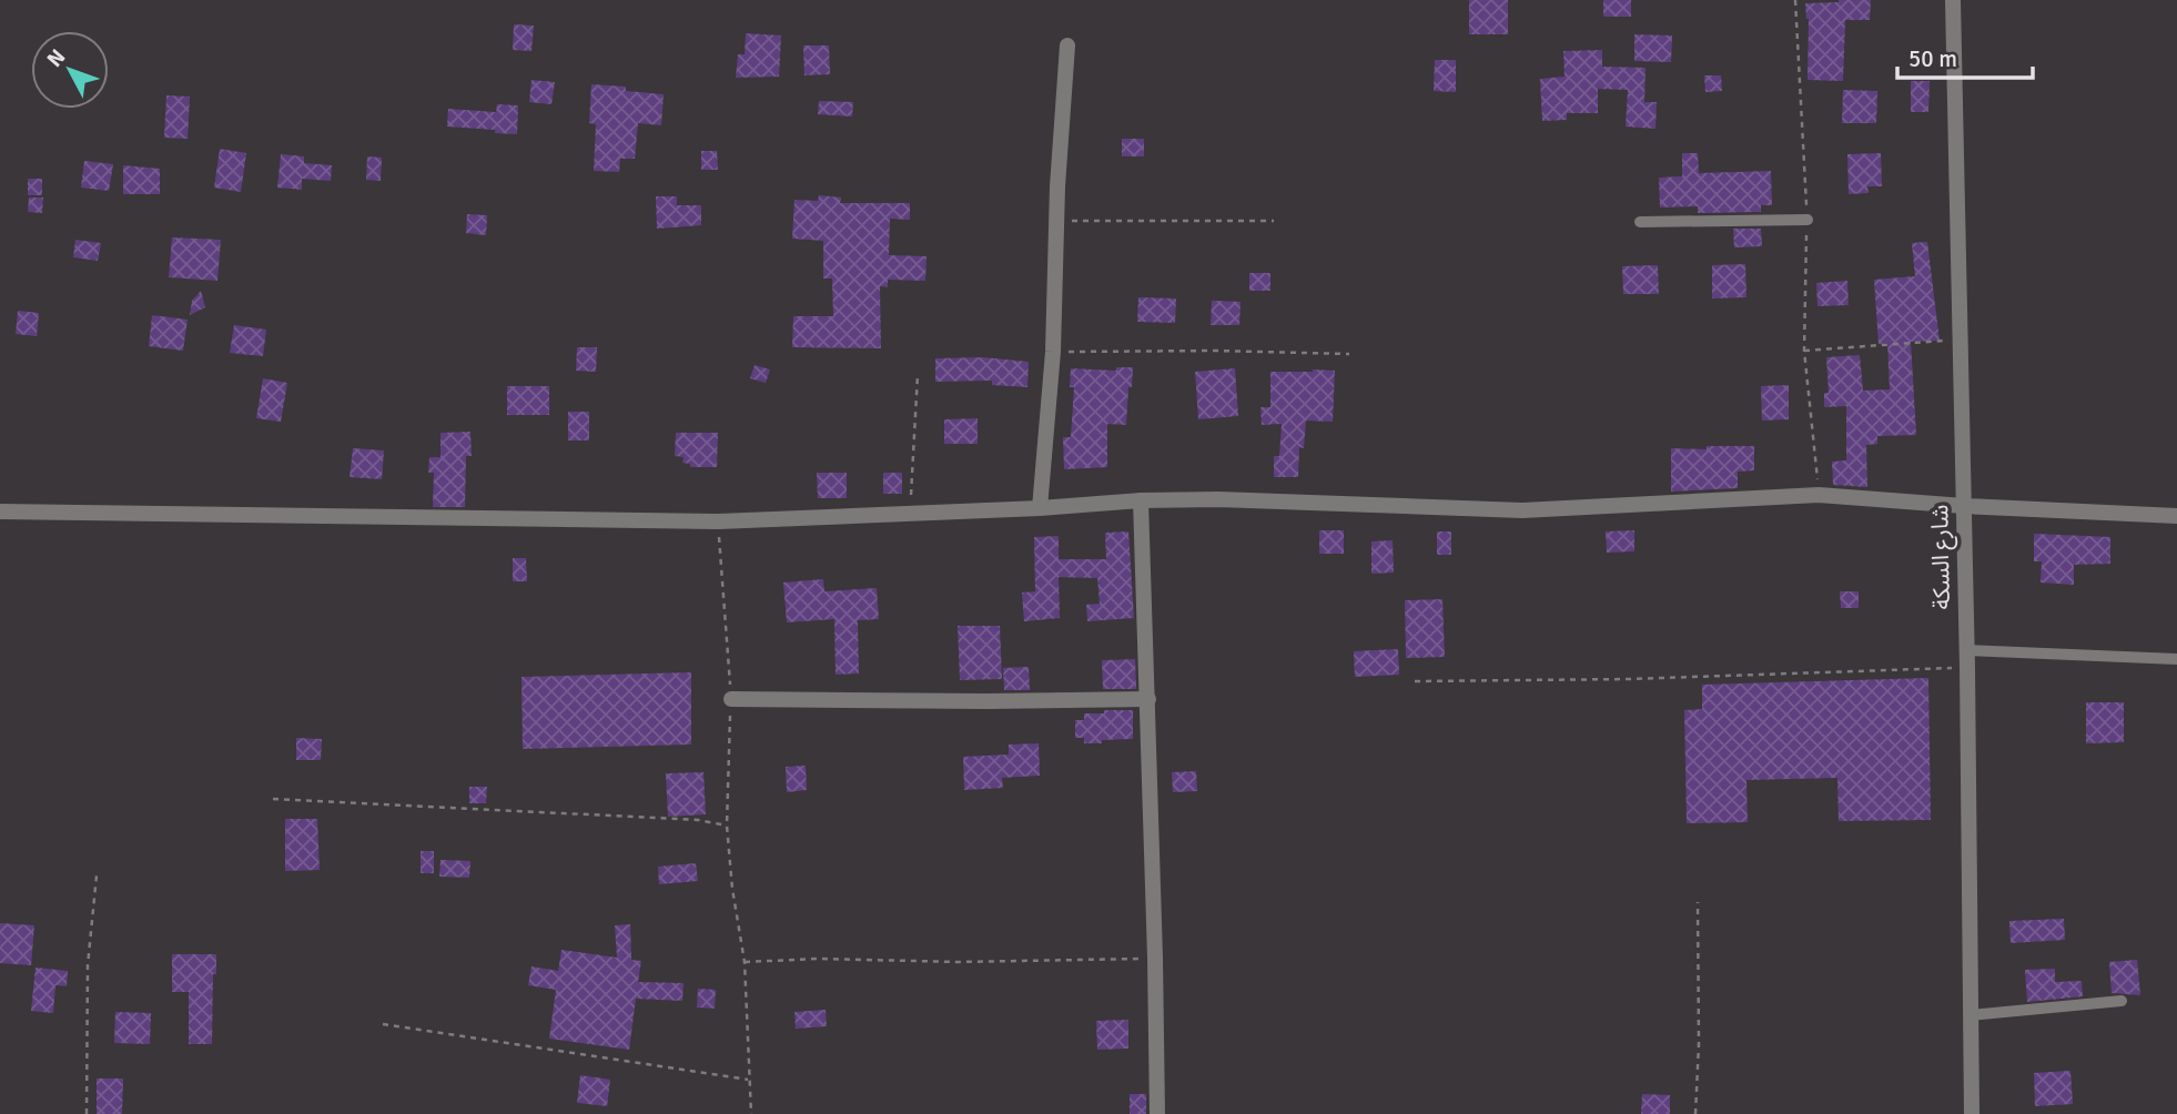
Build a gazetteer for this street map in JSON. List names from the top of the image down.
{
  "streets": {
    "street": ["شارع السكة"]
  },
  "scale_bar": "50 m",
  "north": "top left"
}
